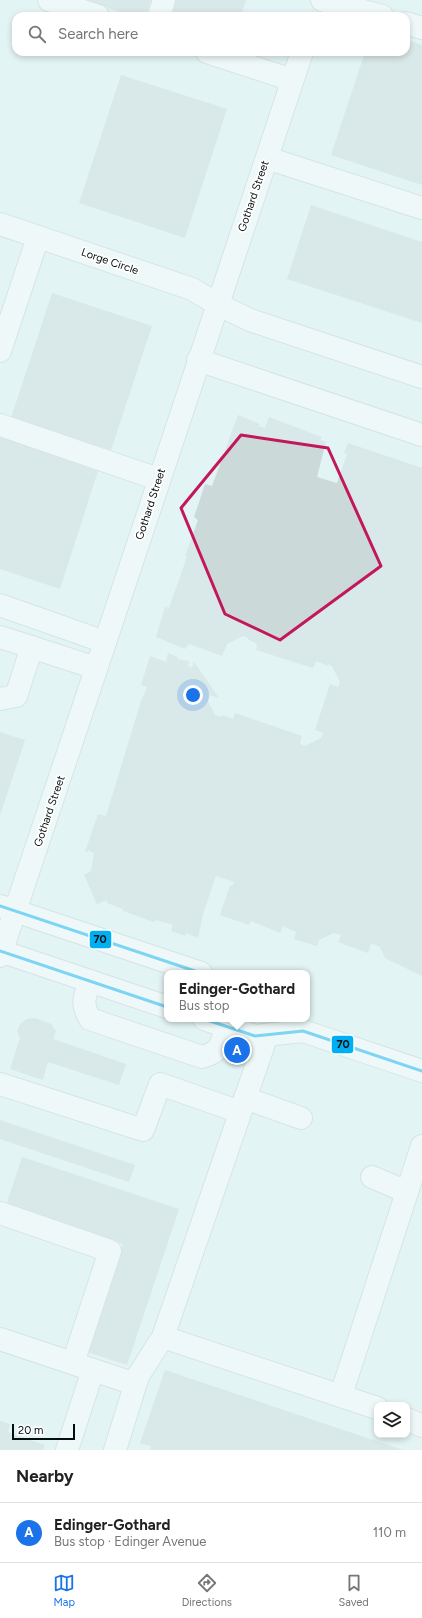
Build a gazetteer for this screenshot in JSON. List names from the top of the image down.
{
  "streets": {
    "street": ["Gothard Street", "Lorge Circle"]
  },
  "crossings": [
    ["Gothard Street", "Lorge Circle"]
  ],
  "lines": ["transit line 70"],
  "scale_bar": "20 m",
  "page": {
    "search": "Search here",
    "popup": ["Edinger-Gothard", "Bus stop"],
    "pins": "A",
    "scale": "20 m",
    "heading": "Nearby",
    "list": [
      {
        "mark": "A",
        "name": "Edinger-Gothard",
        "note": "Bus stop · Edinger Avenue",
        "value": "110 m"
      }
    ],
    "nav": ["Map", "Directions", "Saved"]
  }
}
